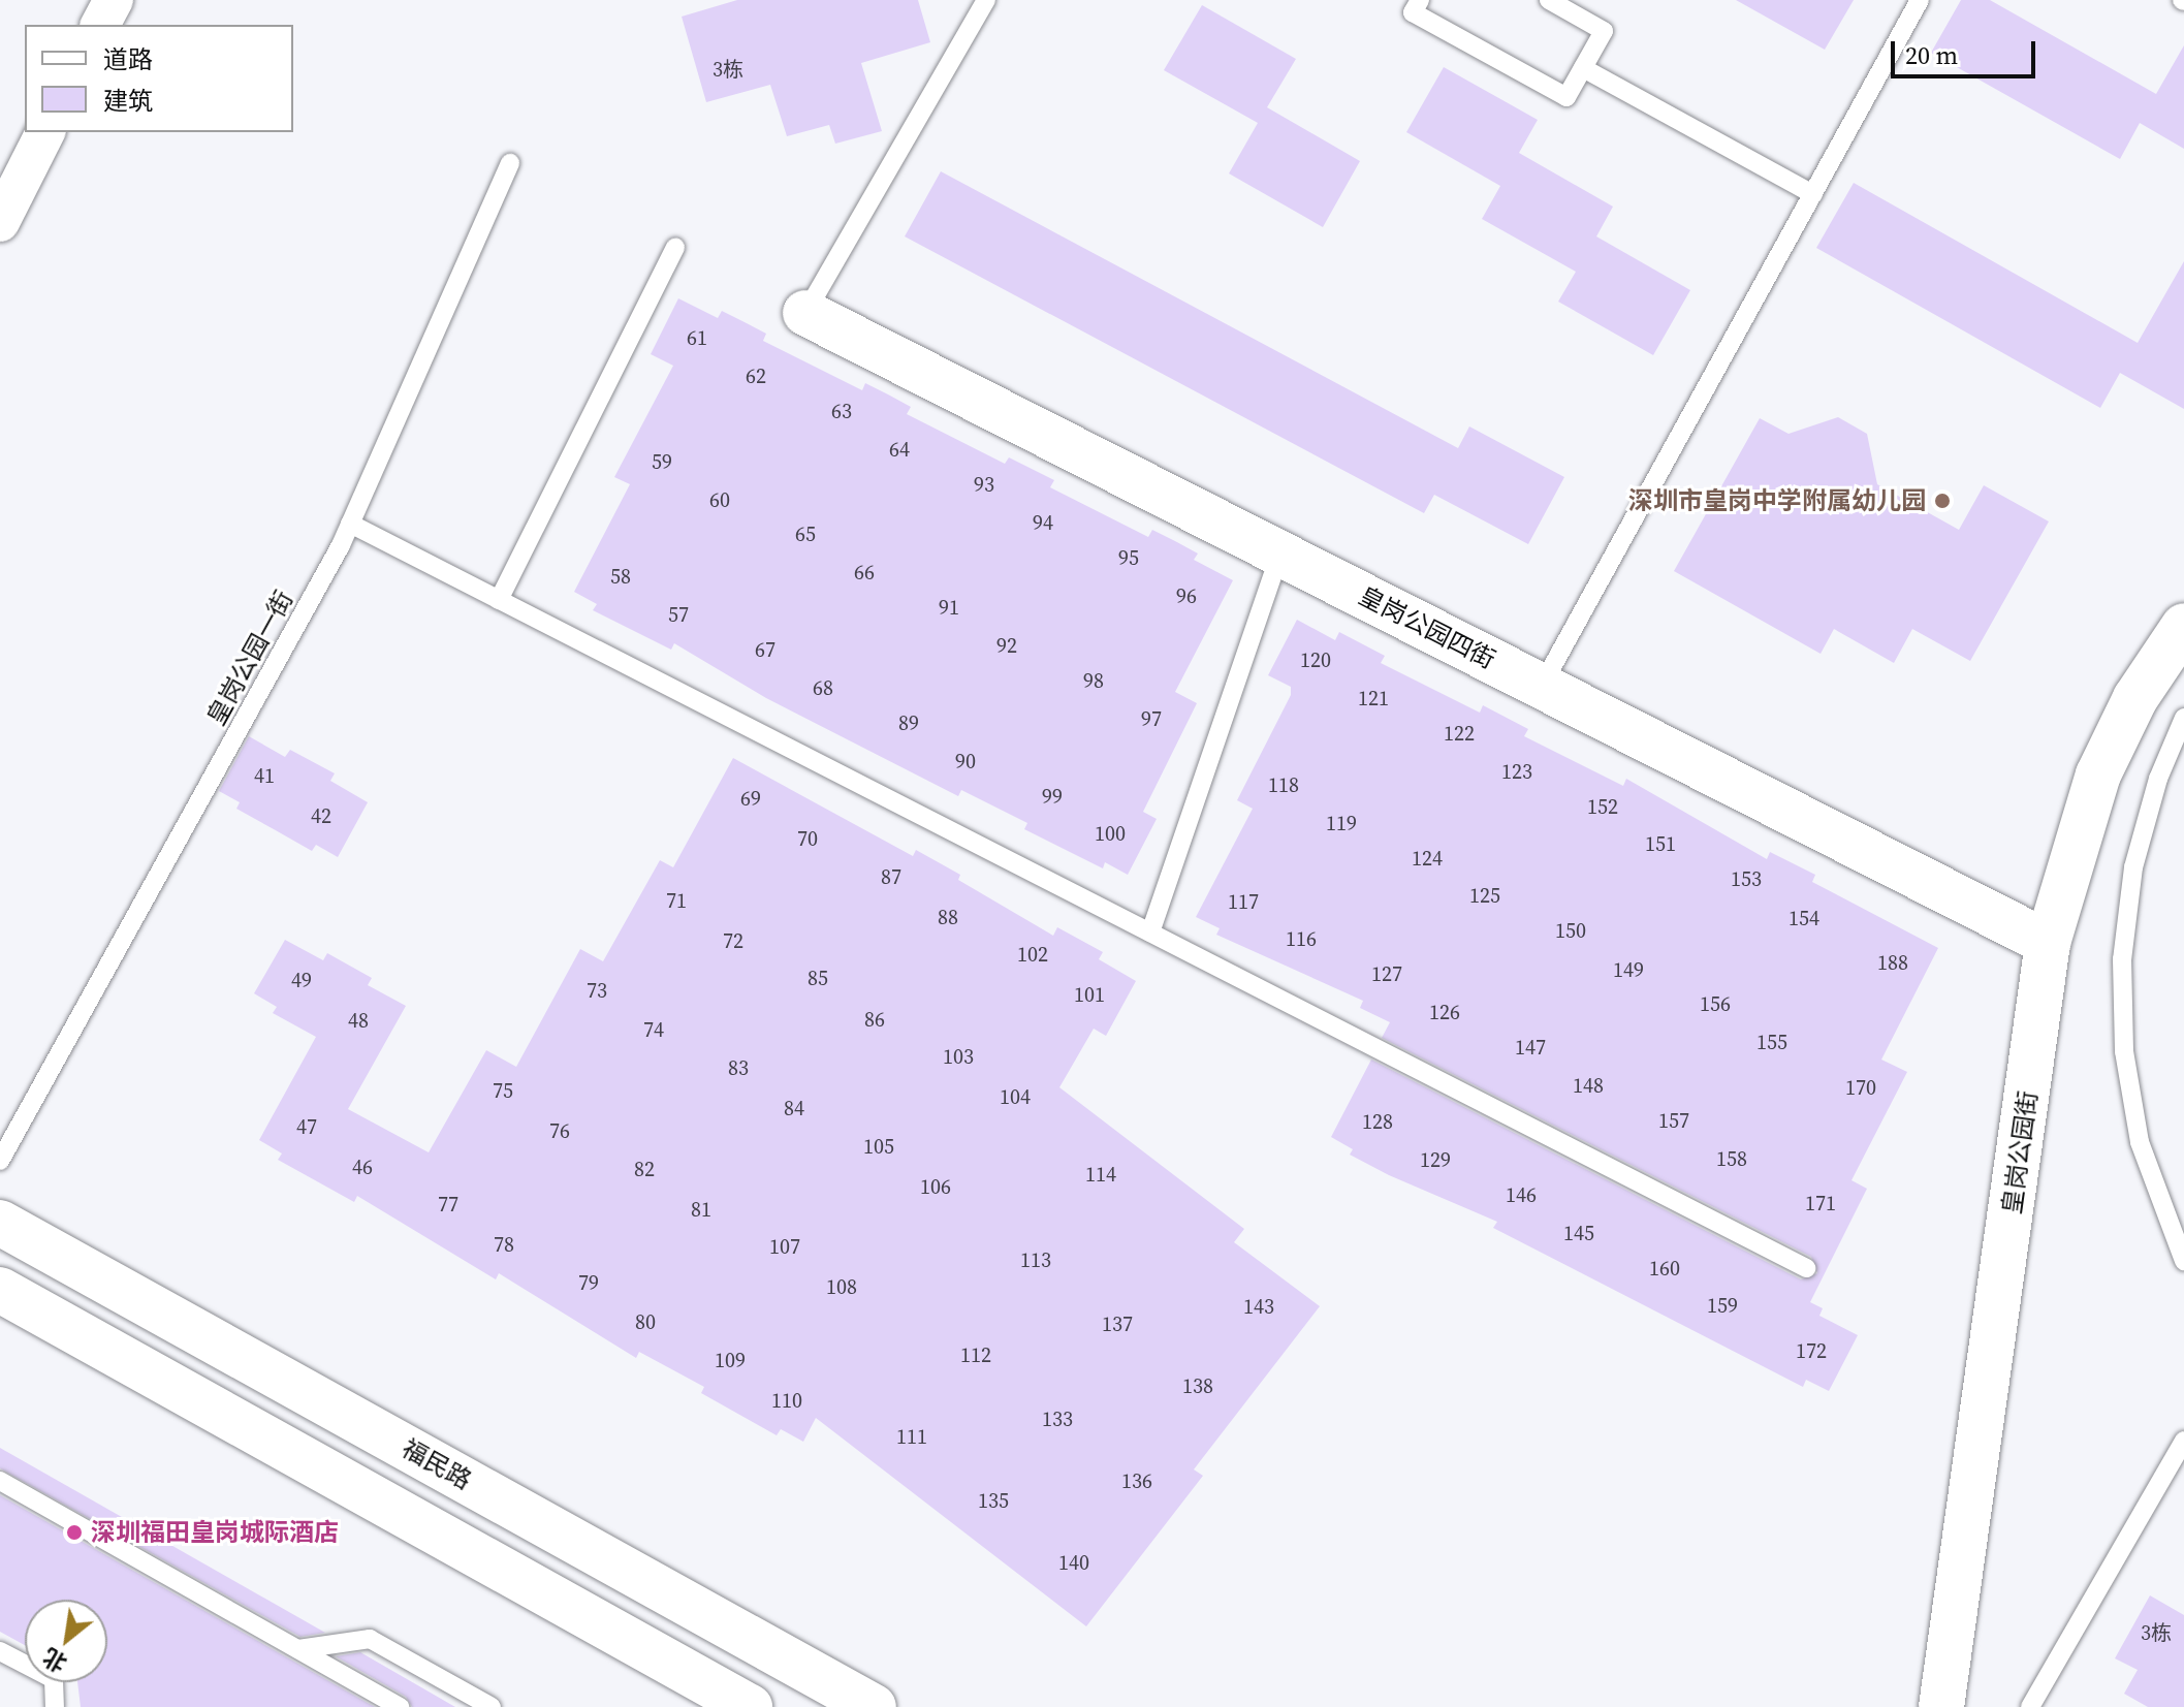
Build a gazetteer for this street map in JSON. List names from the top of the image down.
{
  "streets": {
    "street": ["皇岗公园四街", "皇岗公园街", "福民路"],
    "lane": ["皇岗公园一街"]
  },
  "crossings": [
    ["皇岗公园四街", "皇岗公园街"]
  ],
  "places": ["深圳市皇岗中学附属幼儿园", "深圳福田皇岗城际酒店"],
  "house_numbers": [
    "3栋",
    "61",
    "62",
    "63",
    "64",
    "59",
    "93",
    "60",
    "94",
    "65",
    "95",
    "66",
    "58",
    "96",
    "91",
    "57",
    "92",
    "67",
    "120",
    "98",
    "68",
    "121",
    "97",
    "89",
    "122",
    "90",
    "123",
    "41",
    "118",
    "99",
    "69",
    "152",
    "42",
    "119",
    "100",
    "70",
    "151",
    "124",
    "87",
    "153",
    "125",
    "71",
    "117",
    "88",
    "154",
    "150",
    "116",
    "72",
    "102",
    "188",
    "149",
    "127",
    "85",
    "49",
    "73",
    "101",
    "156",
    "126",
    "86",
    "48",
    "74",
    "155",
    "147",
    "103",
    "83",
    "148",
    "170",
    "75",
    "104",
    "84",
    "157",
    "128",
    "47",
    "76",
    "105",
    "158",
    "129",
    "46",
    "82",
    "114",
    "106",
    "146",
    "171",
    "77",
    "81",
    "145",
    "78",
    "107",
    "113",
    "160",
    "79",
    "108",
    "159",
    "143",
    "80",
    "137",
    "172",
    "112",
    "109",
    "138",
    "110",
    "133",
    "111",
    "136",
    "135",
    "140",
    "3栋"
  ],
  "legend": ["道路", "建筑"],
  "scale_bar": "20 m",
  "north": "bottom left"
}
